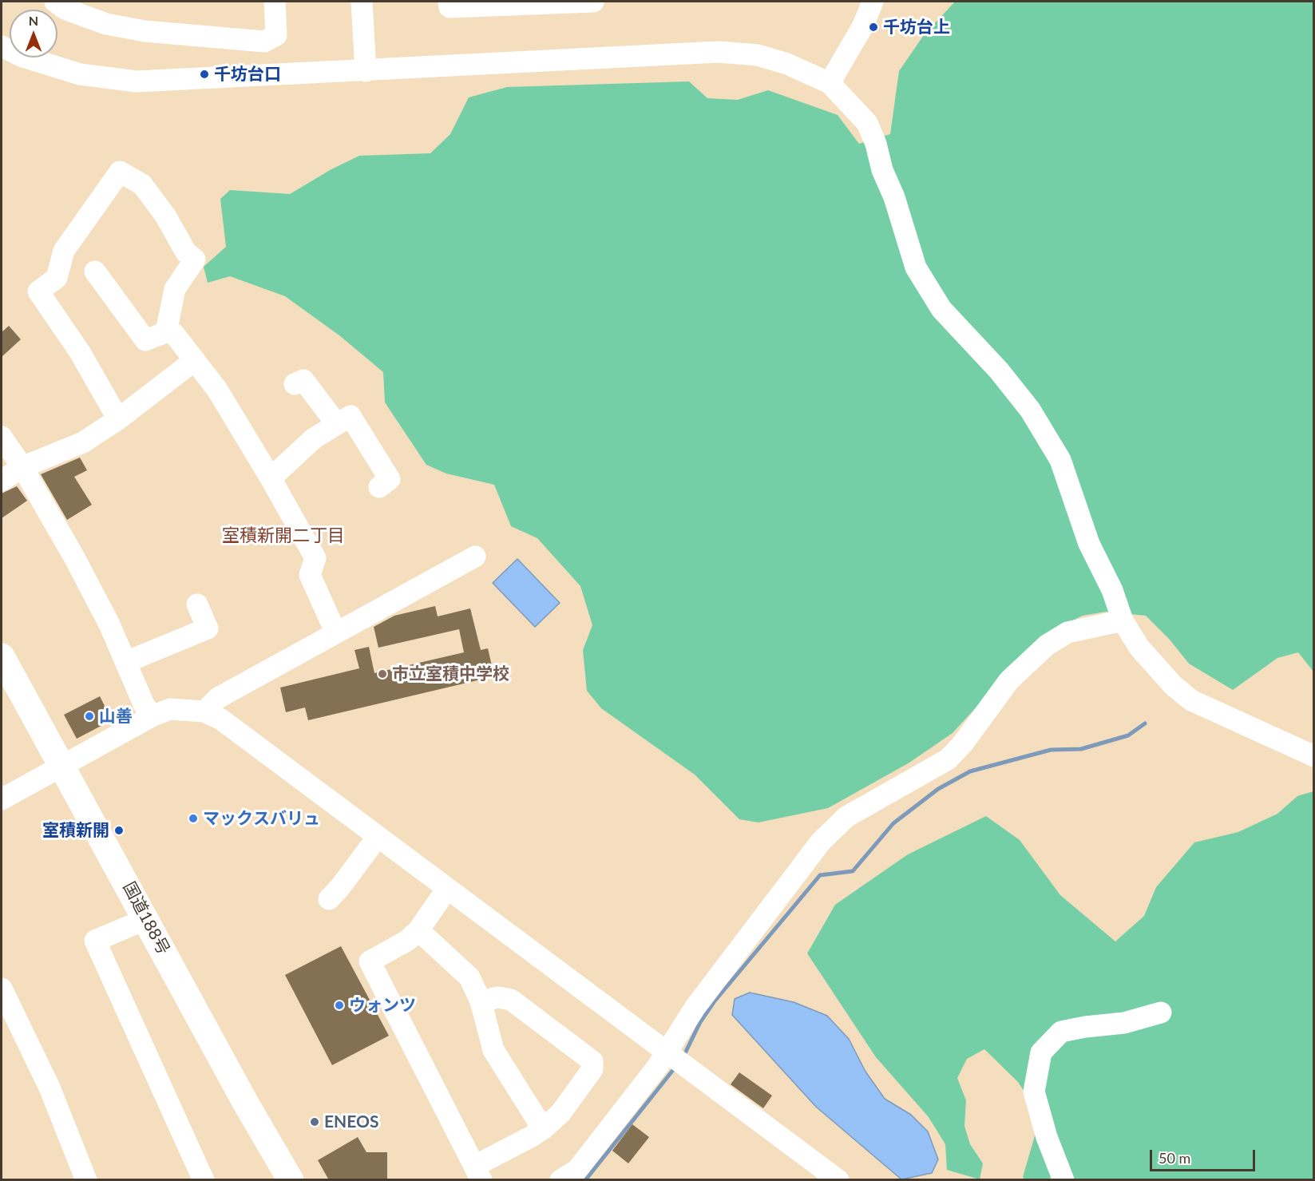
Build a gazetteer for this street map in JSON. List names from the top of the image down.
{
  "streets": {
    "highway": ["国道188号"]
  },
  "districts": ["室積新開二丁目"],
  "places": [
    "千坊台上",
    "千坊台口",
    "市立室積中学校",
    "山善",
    "マックスバリュ",
    "室積新開",
    "ウォンツ",
    "ENEOS"
  ],
  "scale_bar": "50 m",
  "north": "top"
}
